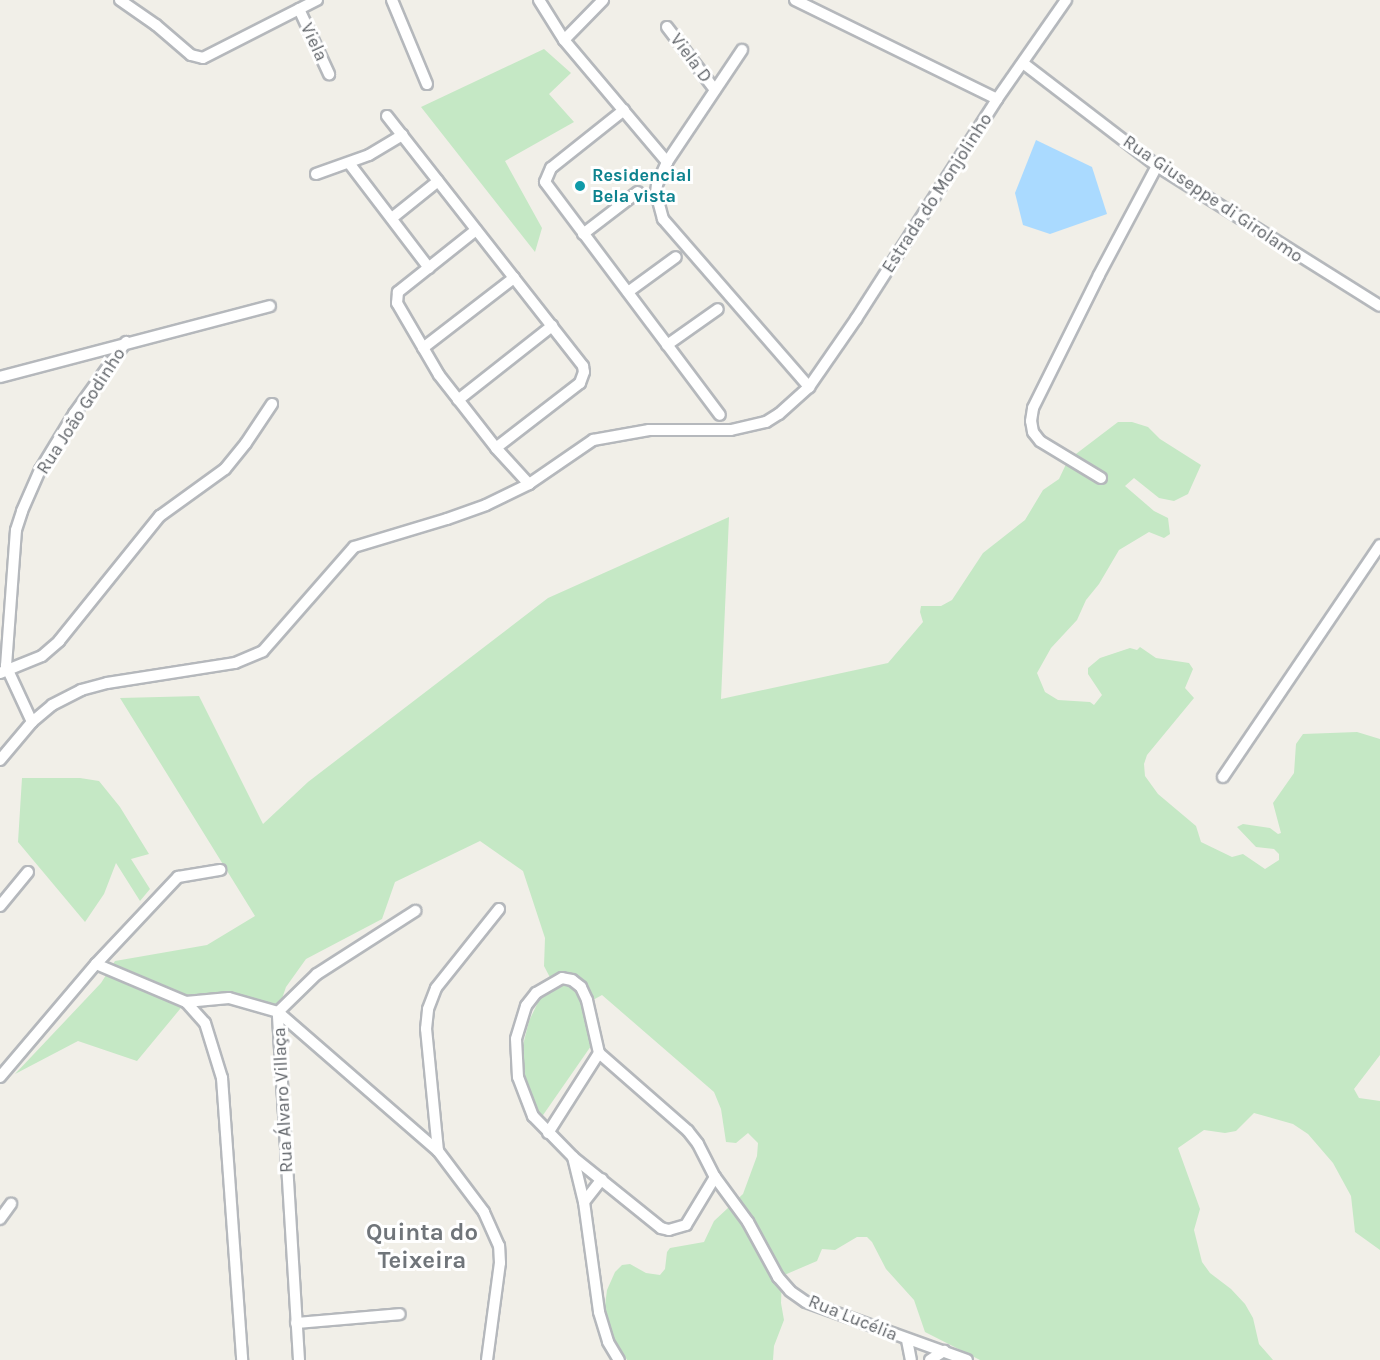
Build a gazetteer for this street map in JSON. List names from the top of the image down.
{
  "streets": {
    "street": [
      "Viela",
      "Viela D",
      "Estrada do Monjolinho",
      "Rua Giuseppe di Girolamo",
      "Rua João Godinho",
      "Rua Álvaro Villaça",
      "Rua Lucélia"
    ]
  },
  "crossings": [
    ["Estrada do Monjolinho", "Rua Giuseppe di Girolamo"],
    ["Estrada do Monjolinho", "Rua João Godinho"]
  ],
  "districts": ["Quinta do Teixeira"],
  "places": ["Residencial Bela vista"]
}
